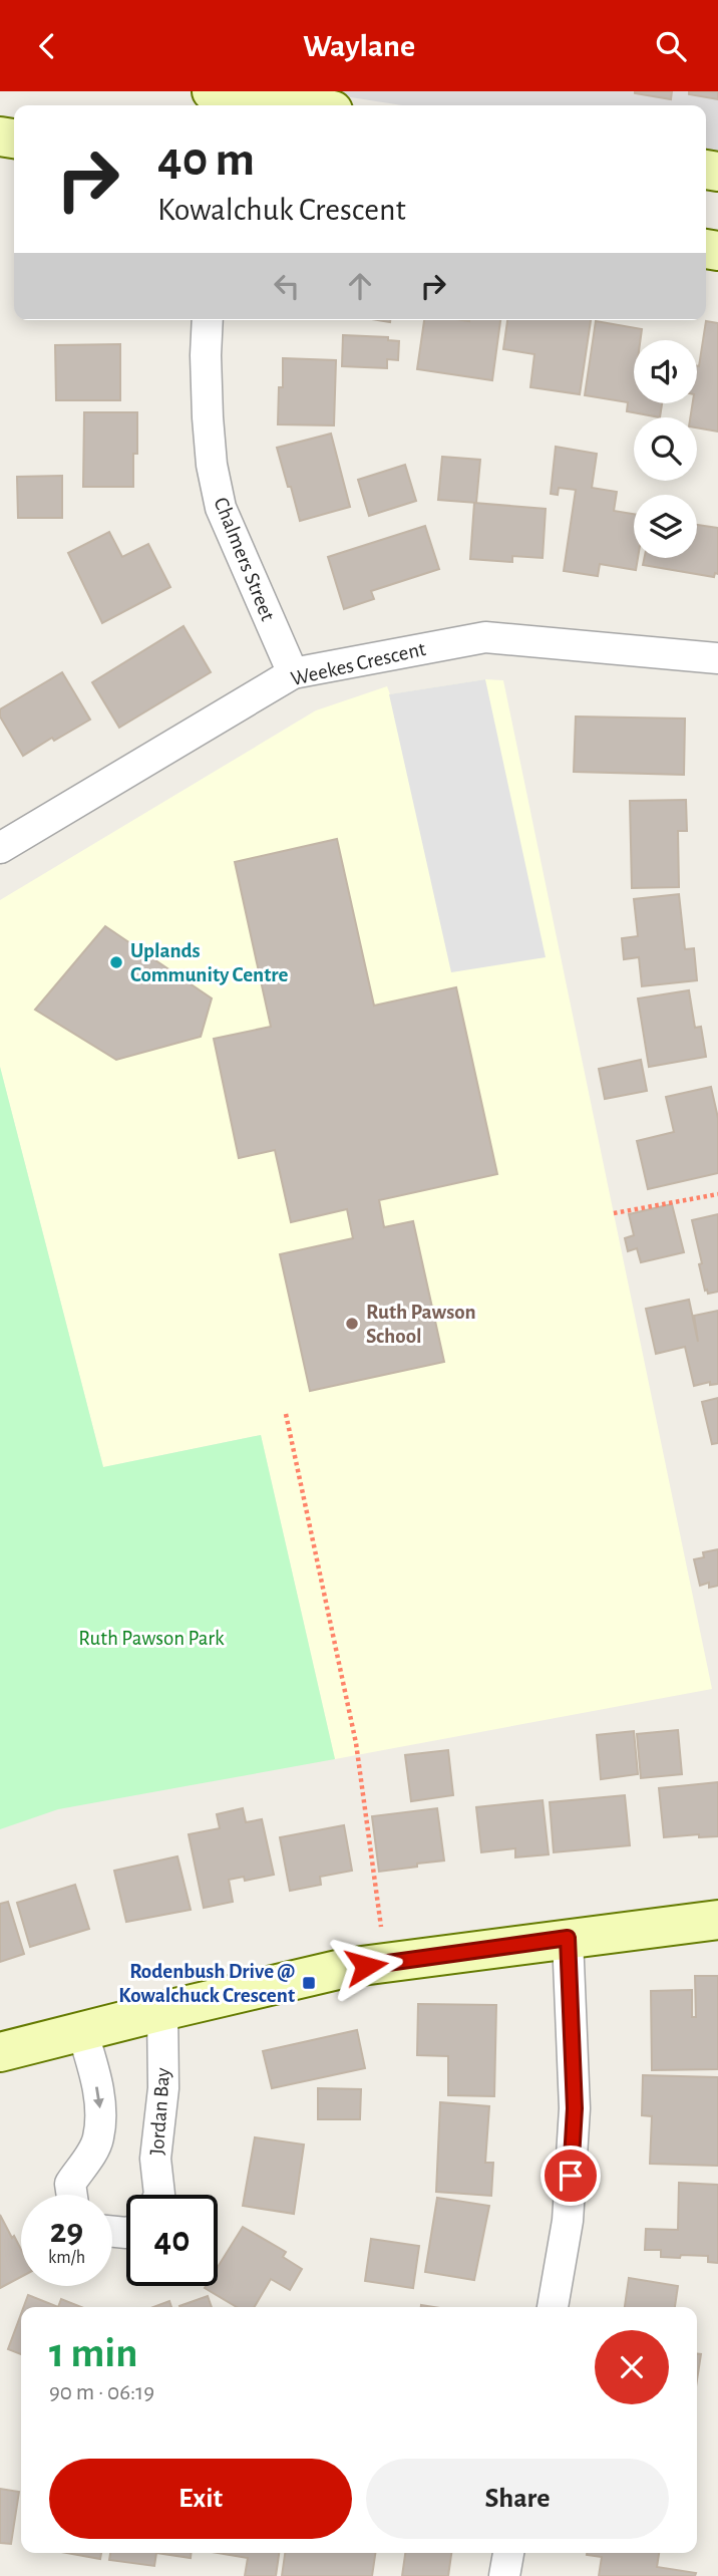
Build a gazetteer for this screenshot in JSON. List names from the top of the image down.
{
  "streets": {
    "street": ["Chalmers Street", "Weekes Crescent", "Jordan Bay"]
  },
  "crossings": [
    ["Chalmers Street", "Weekes Crescent"]
  ],
  "parks": ["Ruth Pawson Park"],
  "places": {
    "other": ["Uplands Community Centre", "Ruth Pawson School"],
    "transit": ["Rodenbush Drive @ Kowalchuck Crescent"]
  },
  "page": {
    "header": "Waylane",
    "turn": ["40 m", "Kowalchuk Crescent"],
    "speed": "29 km/h",
    "limit": "40",
    "heading": ["1 min", "90 m · 06:19"],
    "buttons": ["Exit", "Share"]
  }
}
